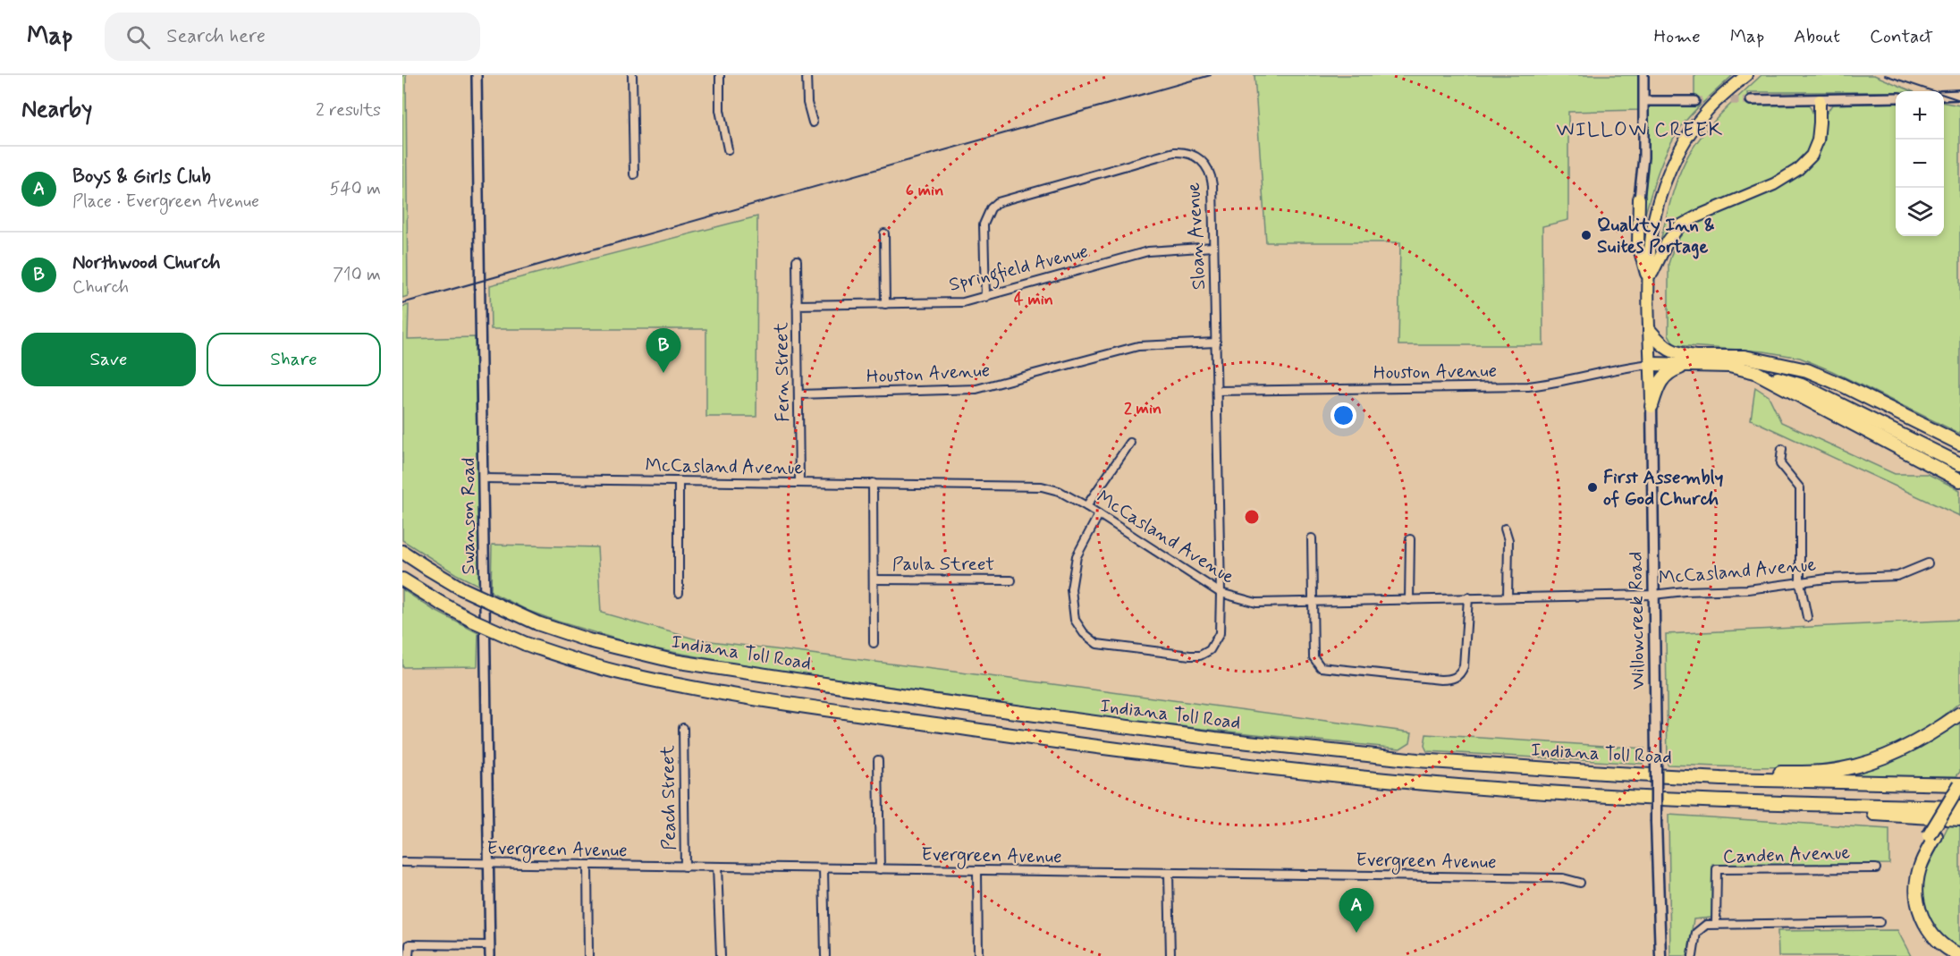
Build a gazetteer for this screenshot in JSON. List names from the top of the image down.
{
  "streets": {
    "highway": ["Indiana Toll Road"],
    "main road": ["Willowcreek Road"],
    "street": [
      "Sloan Avenue",
      "Springfield Avenue",
      "Houston Avenue",
      "Fern Street",
      "McCasland Avenue",
      "Swanson Road",
      "Paula Street",
      "Peach Street",
      "Evergreen Avenue",
      "Canden Avenue"
    ]
  },
  "crossings": [
    ["Sloan Avenue", "Springfield Avenue"],
    ["Sloan Avenue", "Houston Avenue"],
    ["Sloan Avenue", "McCasland Avenue"],
    ["Springfield Avenue", "Fern Street"],
    ["Houston Avenue", "Fern Street"],
    ["Houston Avenue", "Willowcreek Road"],
    ["Fern Street", "McCasland Avenue"],
    ["McCasland Avenue", "Swanson Road"],
    ["McCasland Avenue", "Willowcreek Road"],
    ["Swanson Road", "Evergreen Avenue"],
    ["Peach Street", "Evergreen Avenue"]
  ],
  "districts": ["WILLOW CREEK"],
  "places": ["Quality Inn & Suites Portage", "First Assembly of God Church"],
  "page": {
    "header": "Map",
    "search": "Search here",
    "nav": [
      "Home",
      "Map",
      "About",
      "Contact"
    ],
    "heading": ["Nearby", "2 results"],
    "map_buttons": ["+", "−"],
    "list": [
      {
        "mark": "A",
        "name": "Boys & Girls Club",
        "note": "Place · Evergreen Avenue",
        "value": "540 m"
      },
      {
        "mark": "B",
        "name": "Northwood Church",
        "note": "Church",
        "value": "710 m"
      }
    ],
    "buttons": ["Save", "Share"],
    "pins": ["B", "A"]
  },
  "rings": ["6 min", "4 min", "2 min"]
}
